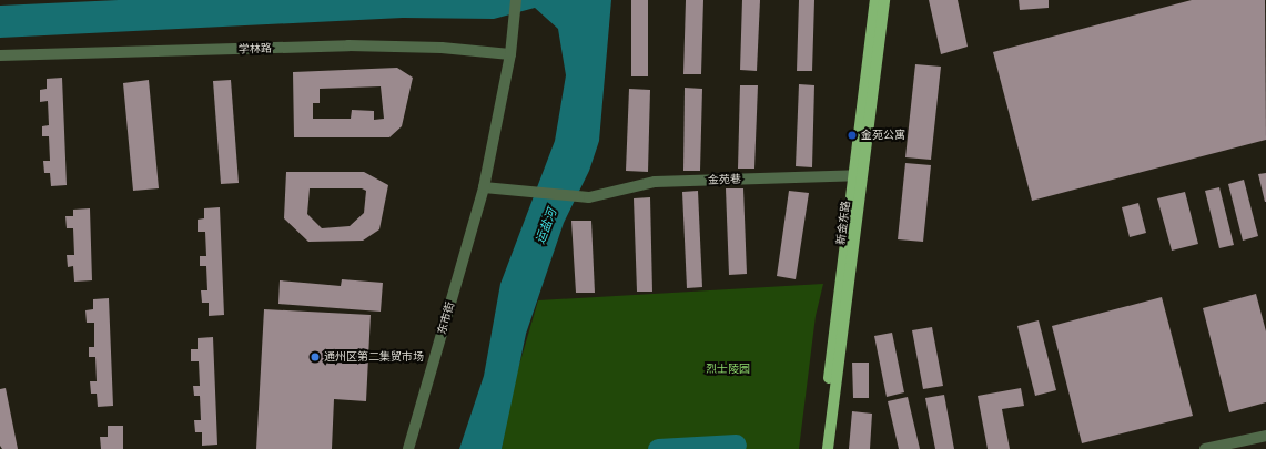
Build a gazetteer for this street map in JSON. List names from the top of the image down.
{
  "streets": {
    "main road": ["新金东路"],
    "street": ["学林路", "金苑巷", "东市街"]
  },
  "crossings": [
    ["学林路", "东市街"],
    ["金苑巷", "新金东路"],
    ["金苑巷", "东市街"]
  ],
  "water": ["运盐河"],
  "parks": ["烈士陵园"],
  "places": ["金苑公寓", "通州区第二集贸市场"]
}
